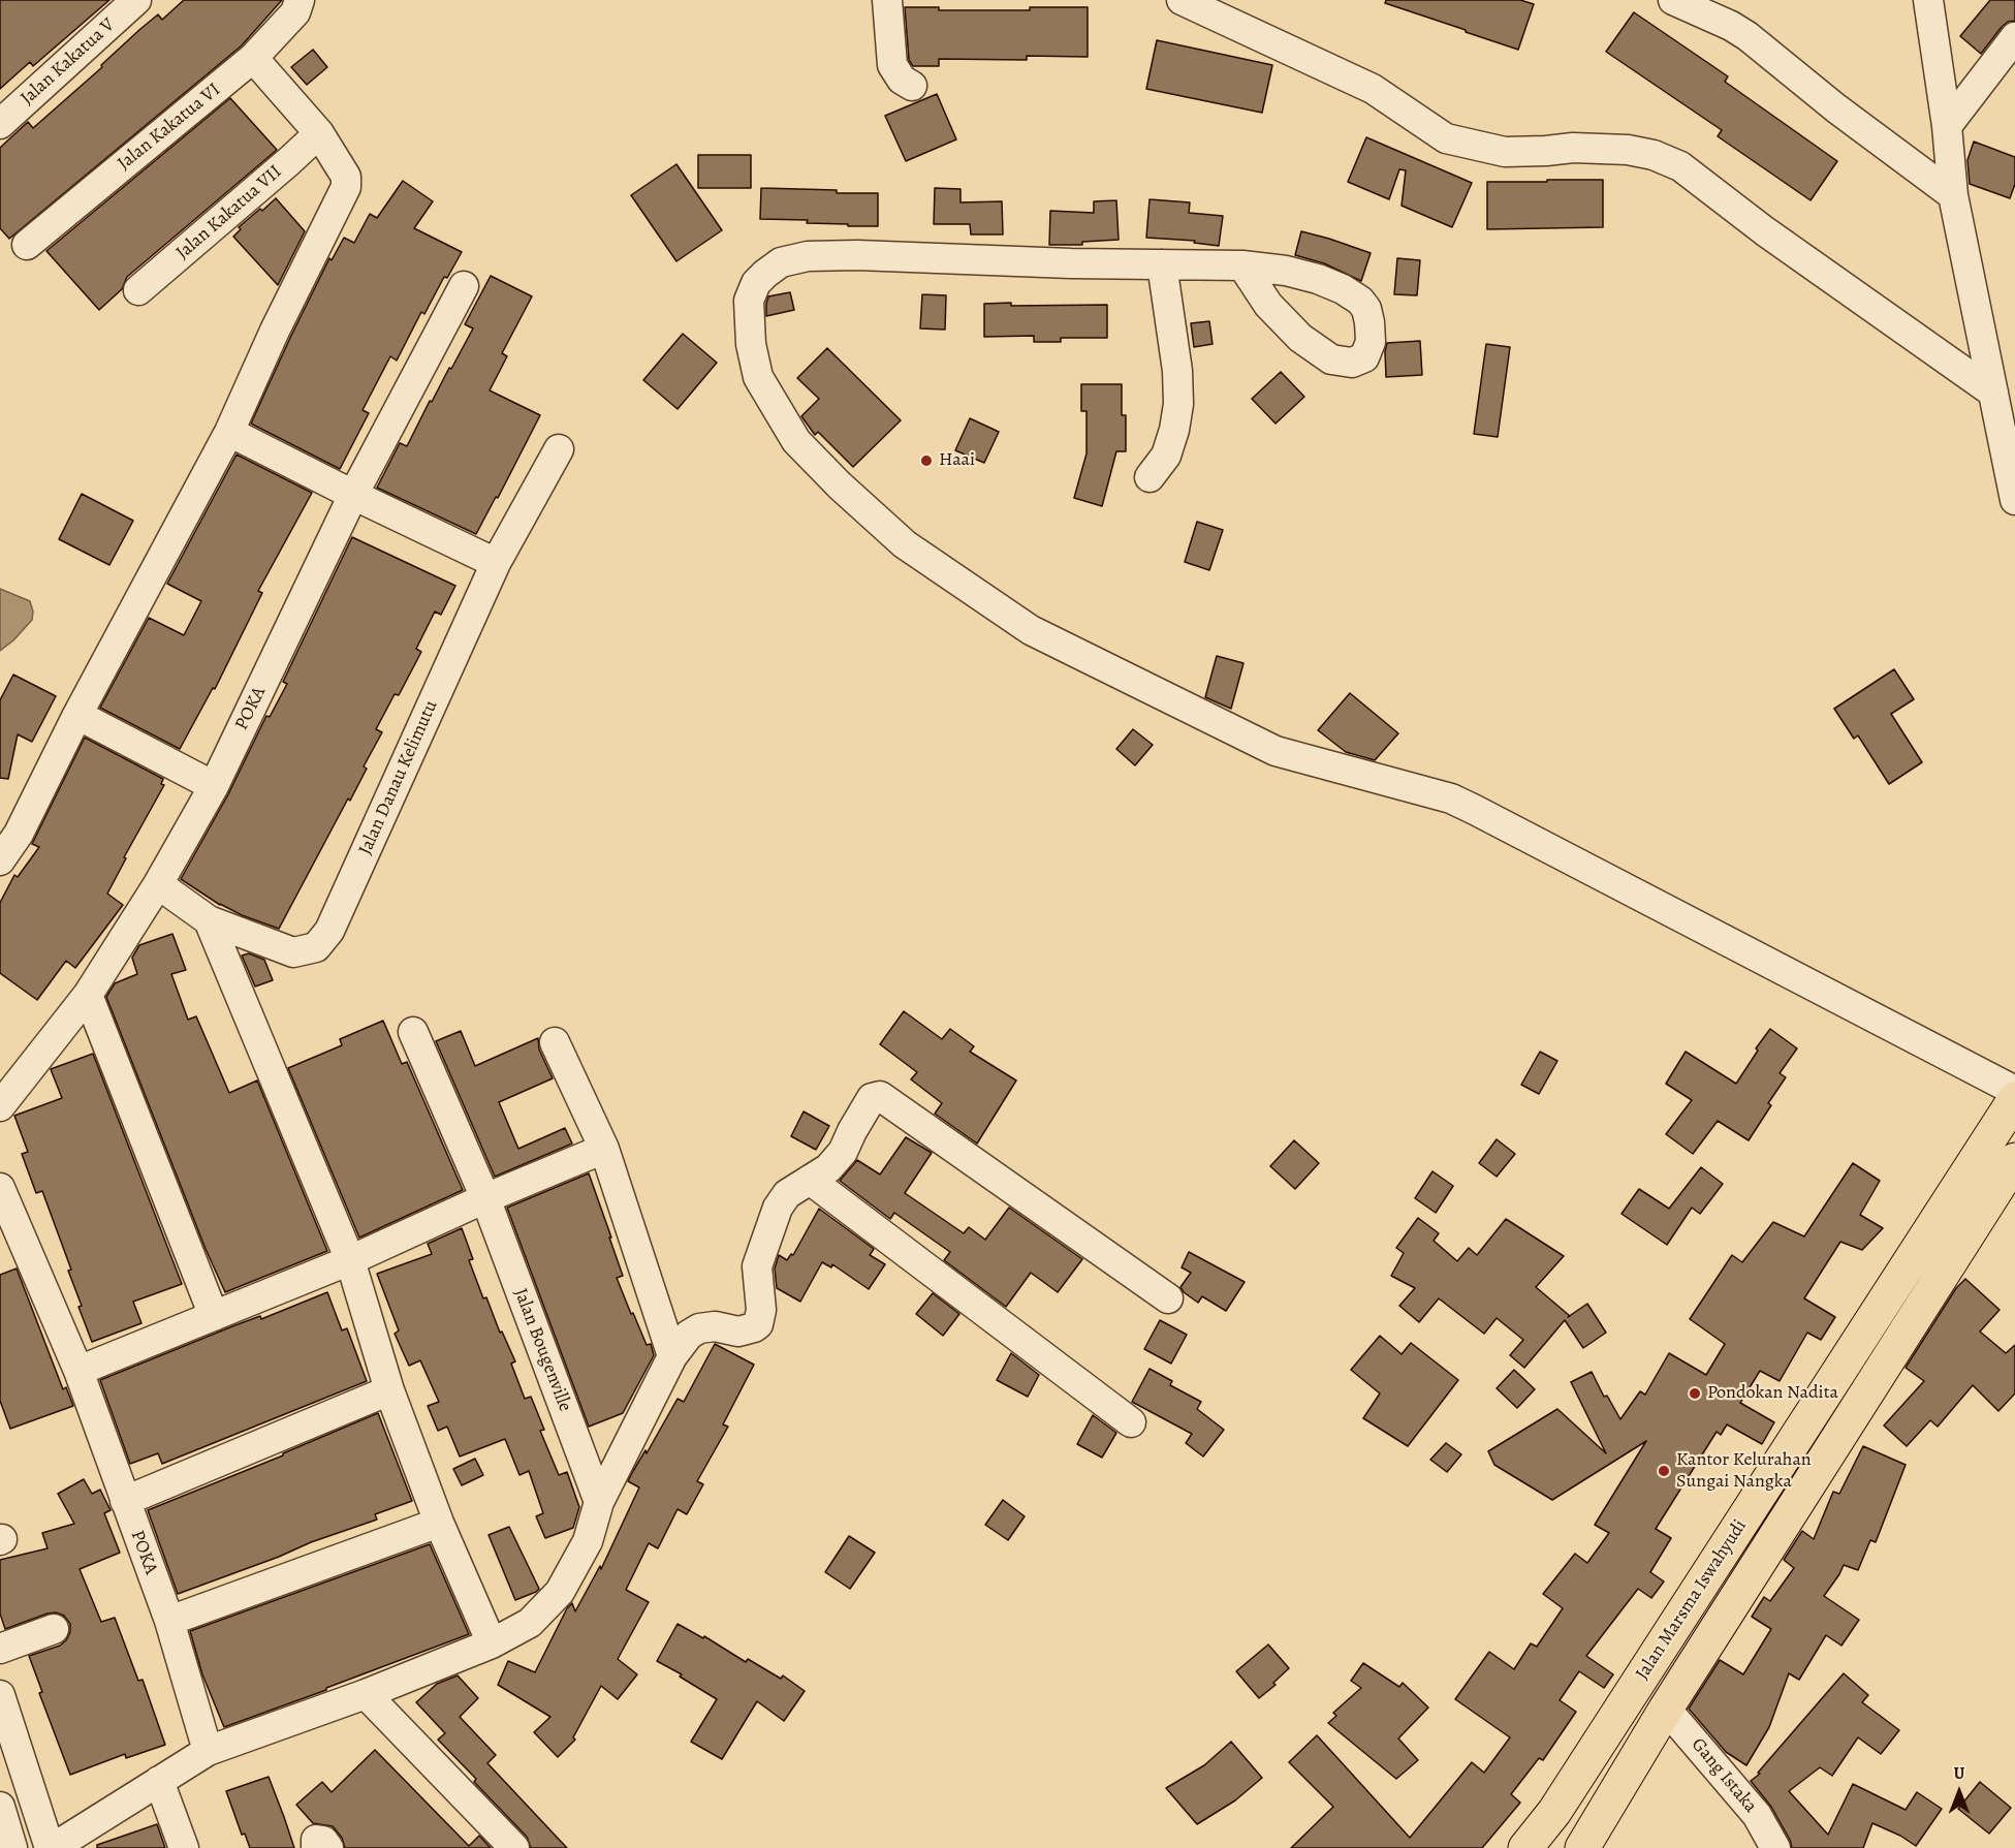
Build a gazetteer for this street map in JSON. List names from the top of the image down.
{
  "streets": {
    "highway": ["Jalan Marsma Iswahyudi"],
    "street": [
      "Jalan Kakatua V",
      "Jalan Kakatua VI",
      "Jalan Kakatua VII",
      "POKA",
      "Jalan Danau Kelimutu",
      "Jalan Bougenville",
      "Gang Istaka"
    ]
  },
  "crossings": [
    ["POKA", "Jalan Danau Kelimutu"],
    ["Jalan Marsma Iswahyudi", "Gang Istaka"]
  ],
  "places": ["Haai", "Pondokan Nadita", "Kantor Kelurahan Sungai Nangka"],
  "north": "top"
}
